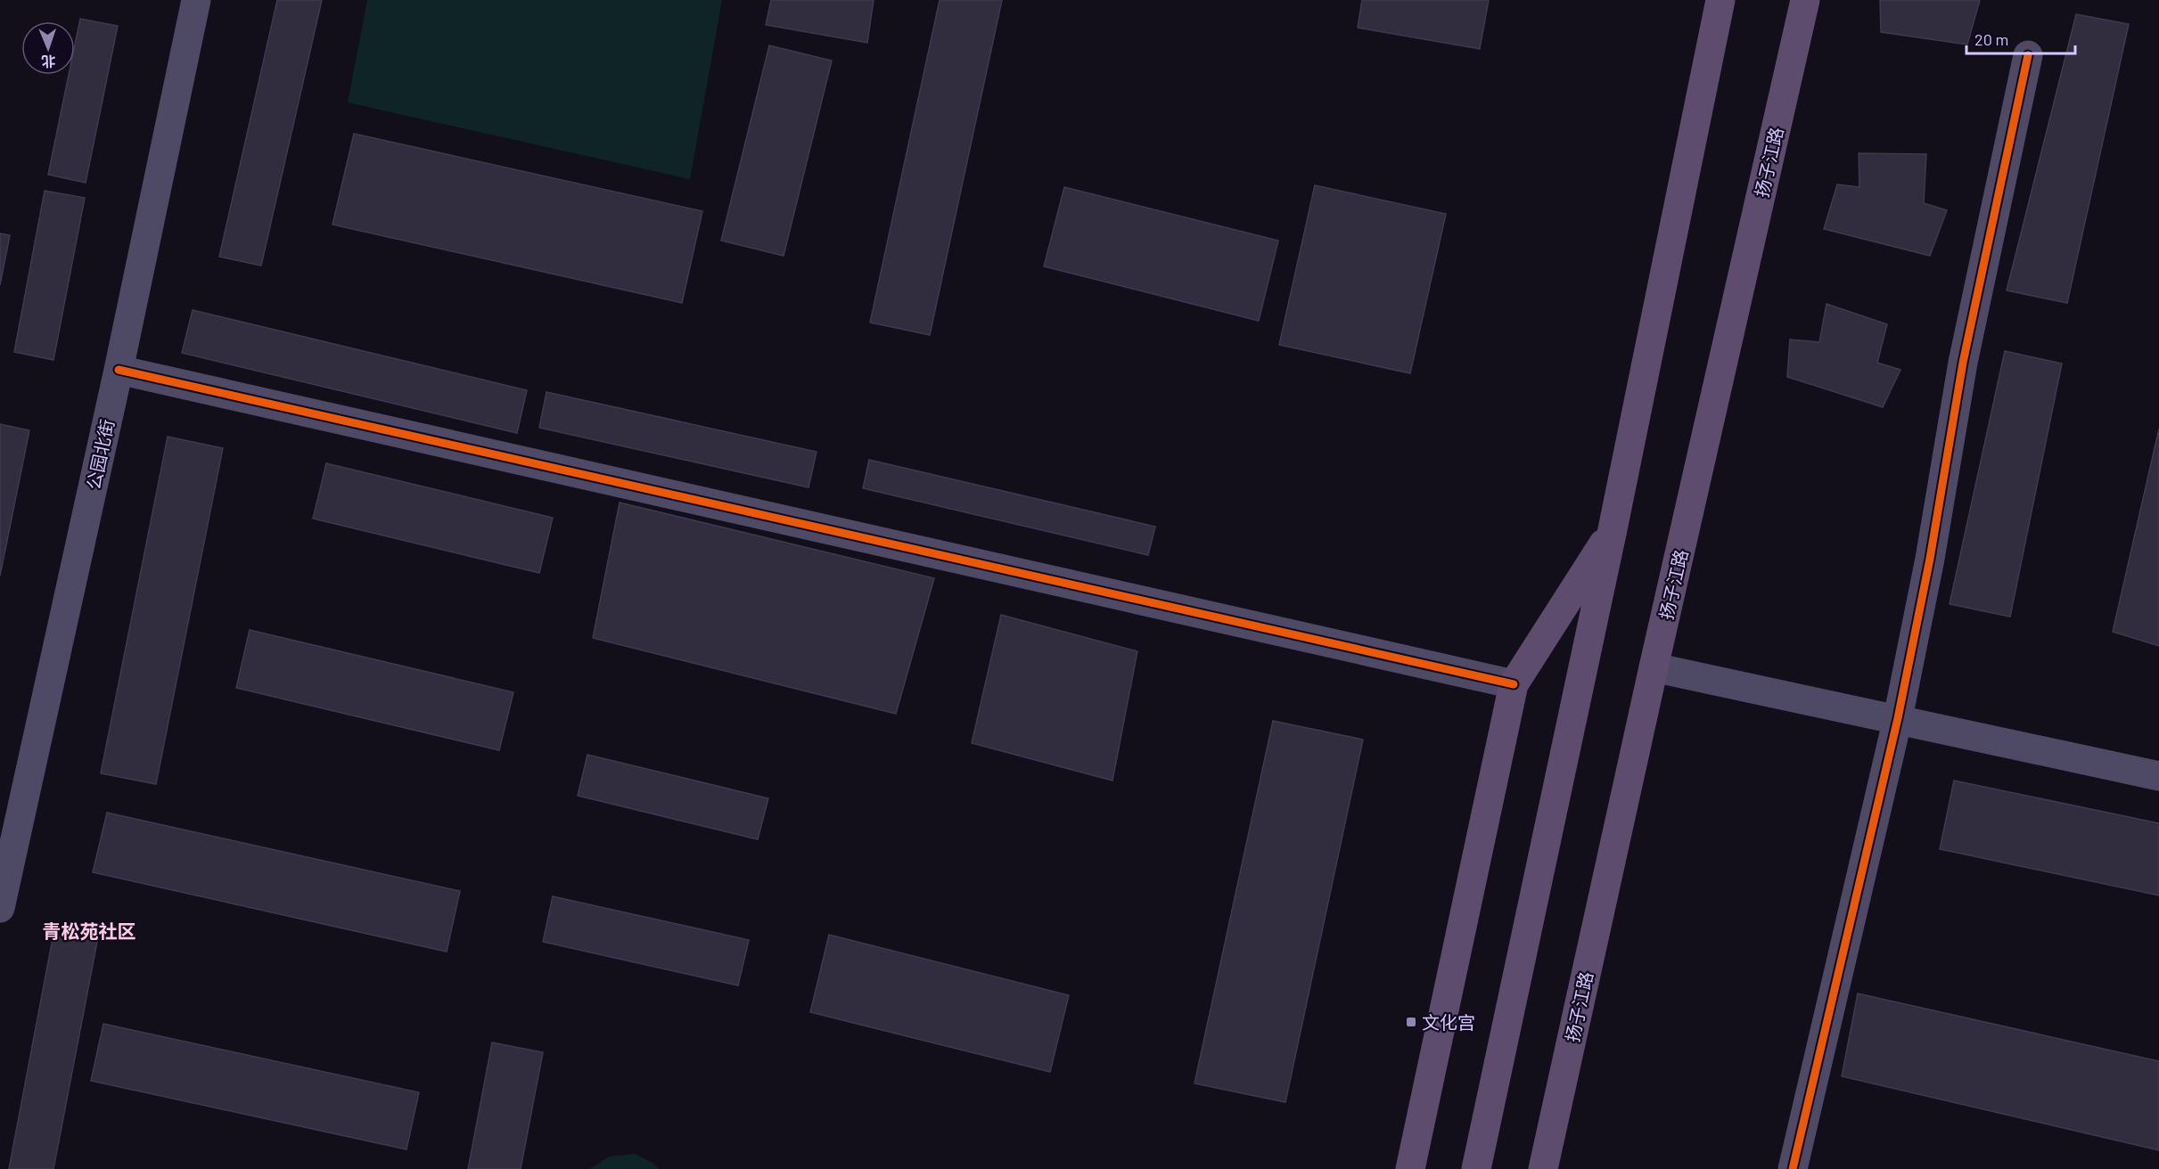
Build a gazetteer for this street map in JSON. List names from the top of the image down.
{
  "streets": {
    "main road": ["扬子江路"],
    "street": ["公园北街"]
  },
  "districts": ["青松苑社区"],
  "places": {
    "transit": ["文化宫"]
  },
  "scale_bar": "20 m",
  "north": "bottom"
}
